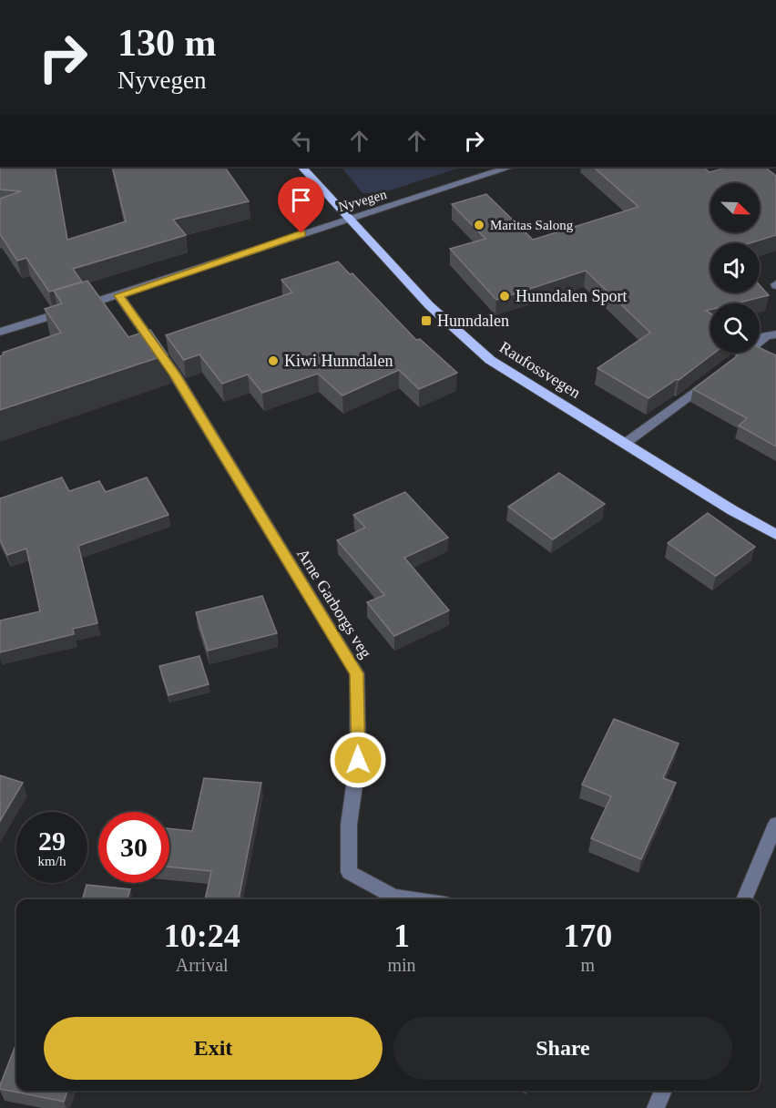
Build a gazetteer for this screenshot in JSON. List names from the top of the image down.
{
  "streets": {
    "main road": ["Raufossvegen"],
    "street": ["Nyvegen", "Arne Garborgs veg"]
  },
  "crossings": [
    ["Nyvegen", "Raufossvegen"],
    ["Nyvegen", "Arne Garborgs veg"]
  ],
  "places": {
    "other": ["Maritas Salong", "Hunndalen Sport", "Kiwi Hunndalen"],
    "transit": ["Hunndalen"]
  },
  "north": "bottom right",
  "page": {
    "turn": ["130 m", "Nyvegen"],
    "speed": "29 km/h",
    "limit": "30",
    "eta": [
      "10:24",
      "Arrival",
      "1",
      "min",
      "170",
      "m"
    ],
    "buttons": ["Exit", "Share"]
  }
}
